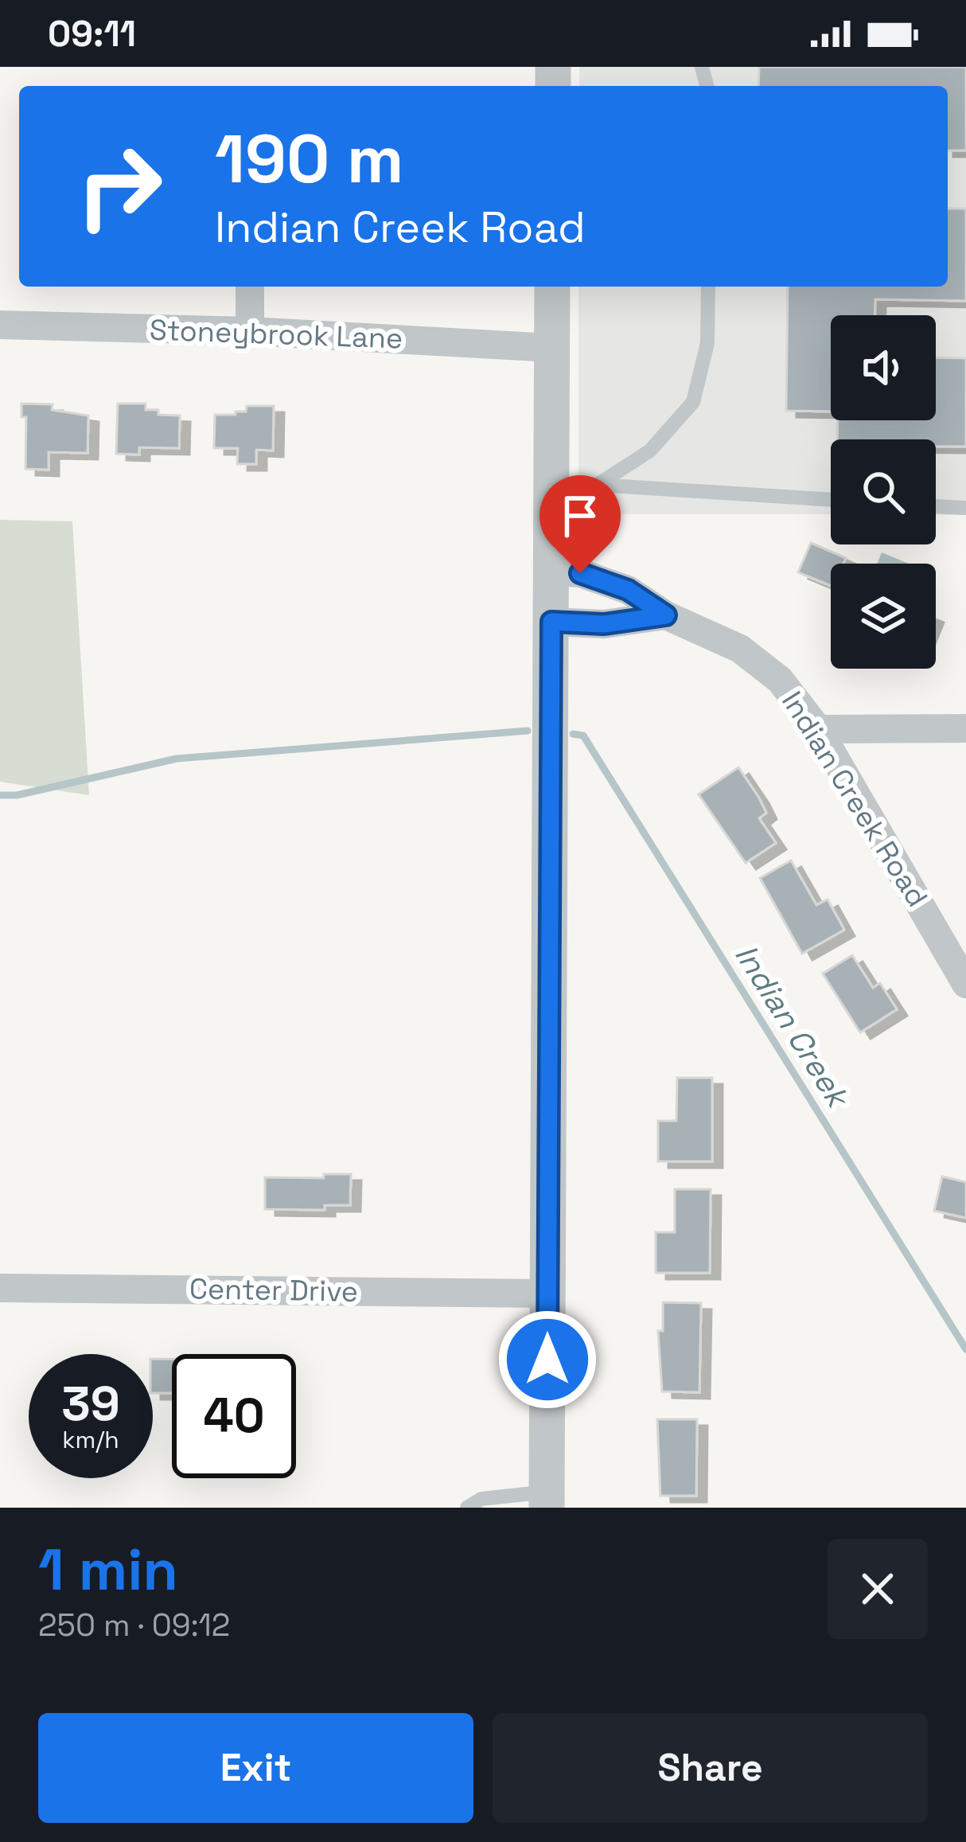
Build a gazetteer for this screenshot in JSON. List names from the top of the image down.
{
  "streets": {
    "street": ["Stoneybrook Lane", "Indian Creek Road", "Center Drive"]
  },
  "water": ["Indian Creek"],
  "page": {
    "status": "09:11",
    "turn": ["190 m", "Indian Creek Road"],
    "speed": "39 km/h",
    "limit": "40",
    "heading": ["1 min", "250 m · 09:12"],
    "buttons": ["Exit", "Share"]
  }
}
